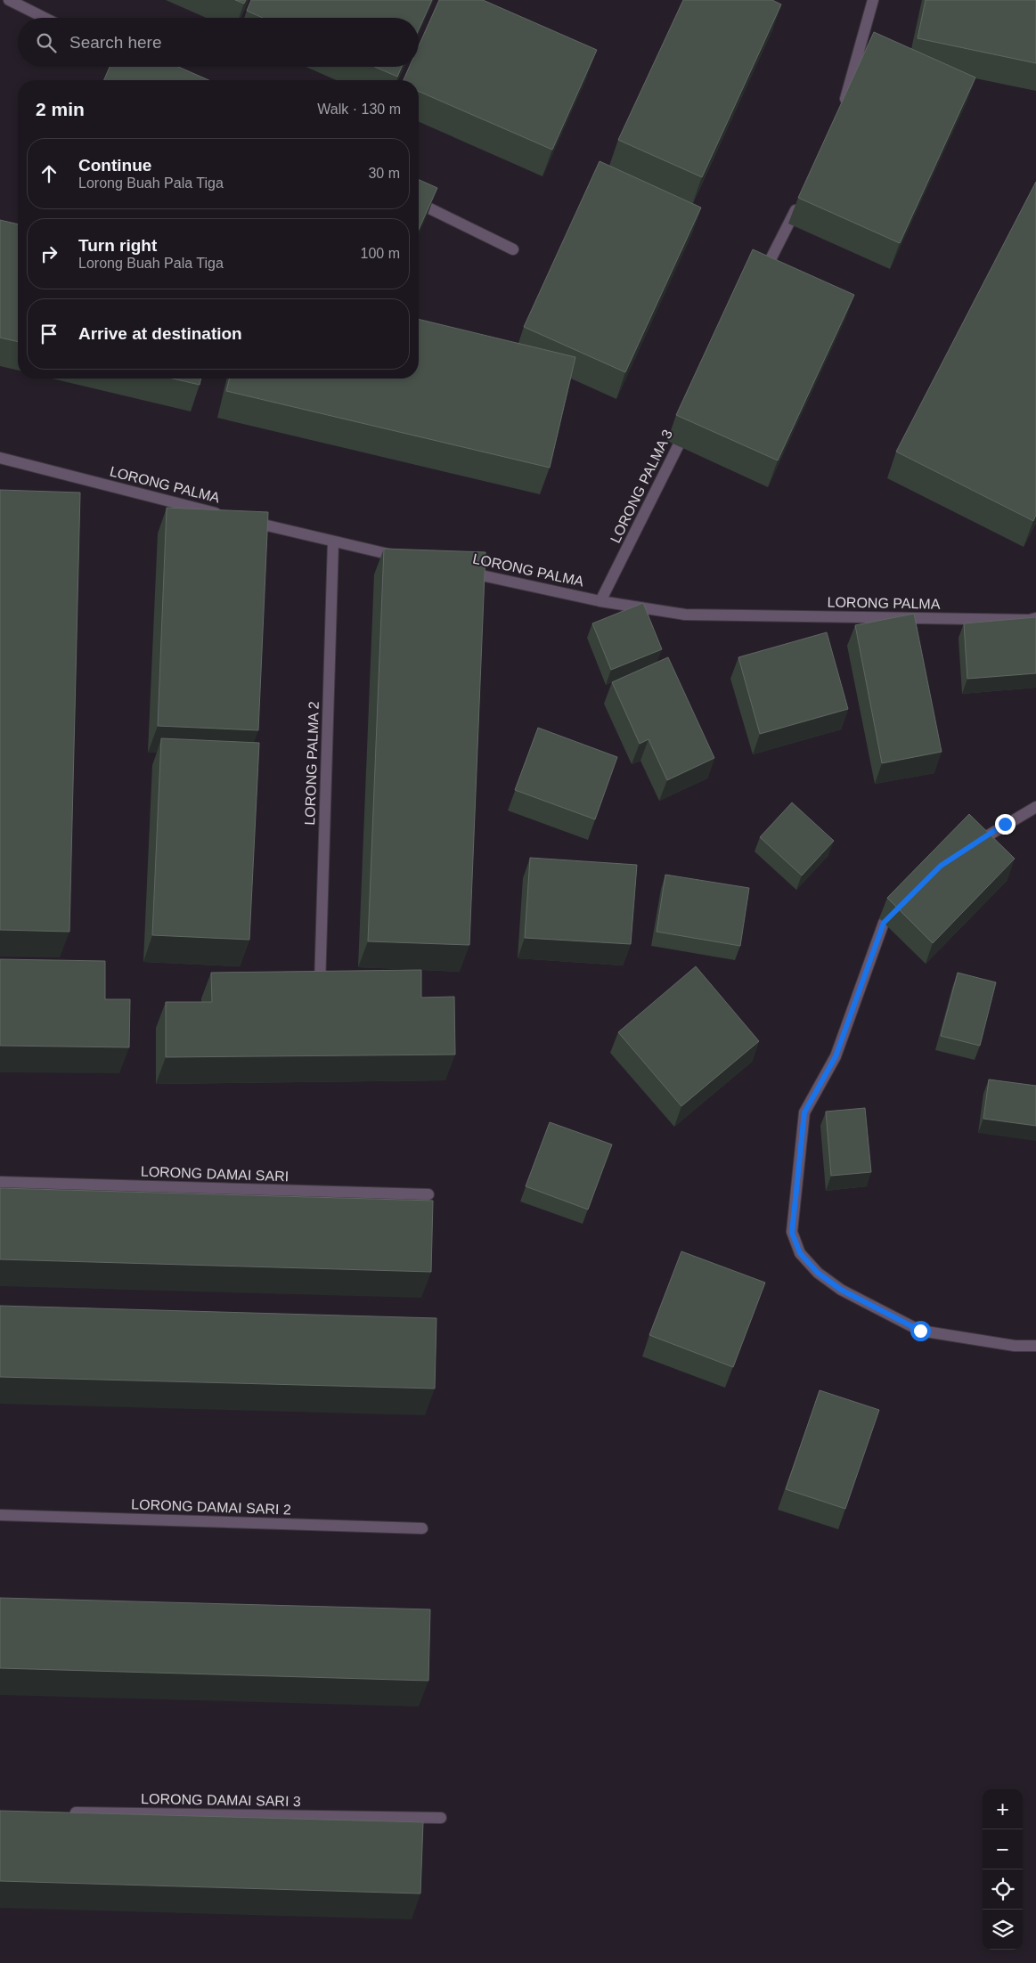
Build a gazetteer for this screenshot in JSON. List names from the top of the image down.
{
  "streets": {
    "street": [
      "LORONG PALMA",
      "LORONG PALMA 3",
      "LORONG PALMA 2",
      "LORONG DAMAI SARI",
      "LORONG DAMAI SARI 2",
      "LORONG DAMAI SARI 3"
    ]
  },
  "crossings": [
    ["LORONG PALMA", "LORONG PALMA 3"],
    ["LORONG PALMA", "LORONG PALMA 2"]
  ],
  "page": {
    "search": "Search here",
    "heading": ["2 min", "Walk · 130 m"],
    "list": [
      ["Continue", "Lorong Buah Pala Tiga", "30 m"],
      ["Turn right", "Lorong Buah Pala Tiga", "100 m"],
      "Arrive at destination"
    ],
    "map_buttons": ["+", "−"]
  }
}
